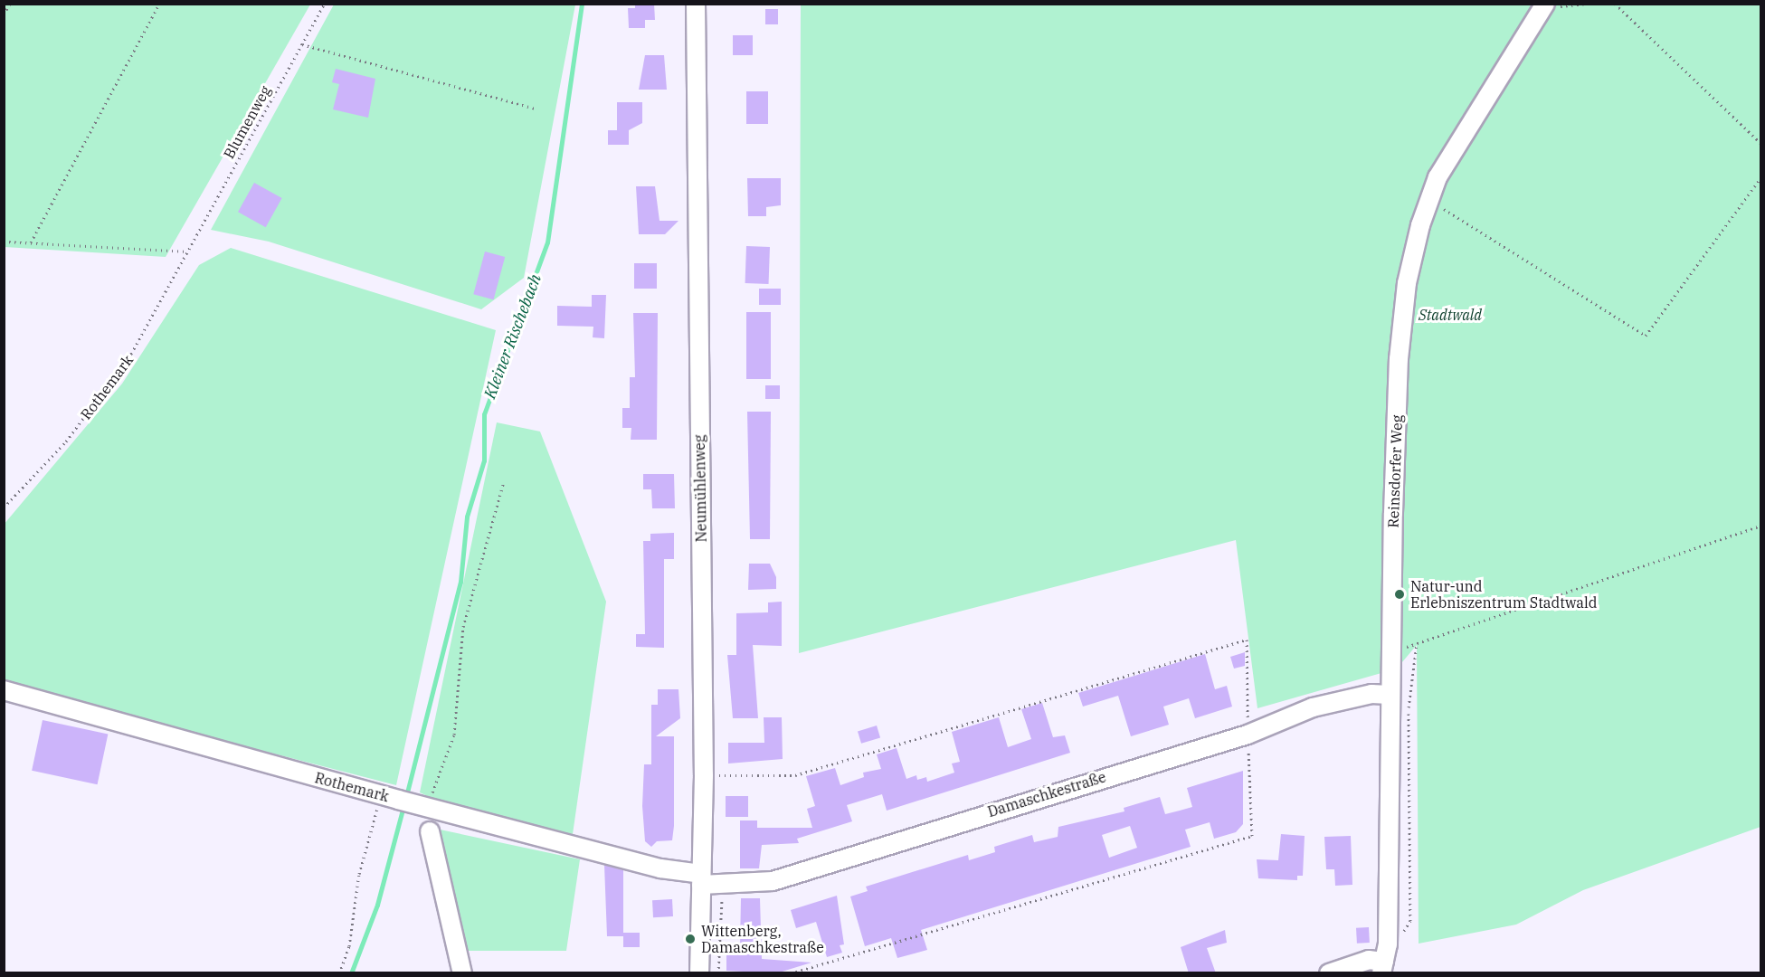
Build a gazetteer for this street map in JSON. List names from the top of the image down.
{
  "streets": {
    "street": [
      "Rothemark",
      "Reinsdorfer Weg",
      "Neumühlenweg",
      "Damaschkestraße"
    ],
    "path": ["Blumenweg"]
  },
  "crossings": [
    ["Blumenweg", "Rothemark"],
    ["Rothemark", "Neumühlenweg"],
    ["Rothemark", "Damaschkestraße"],
    ["Reinsdorfer Weg", "Damaschkestraße"],
    ["Neumühlenweg", "Damaschkestraße"]
  ],
  "water": ["Kleiner Rischebach"],
  "parks": ["Stadtwald"],
  "places": ["Natur-und Erlebniszentrum Stadtwald", "Wittenberg, Damaschkestraße"]
}
